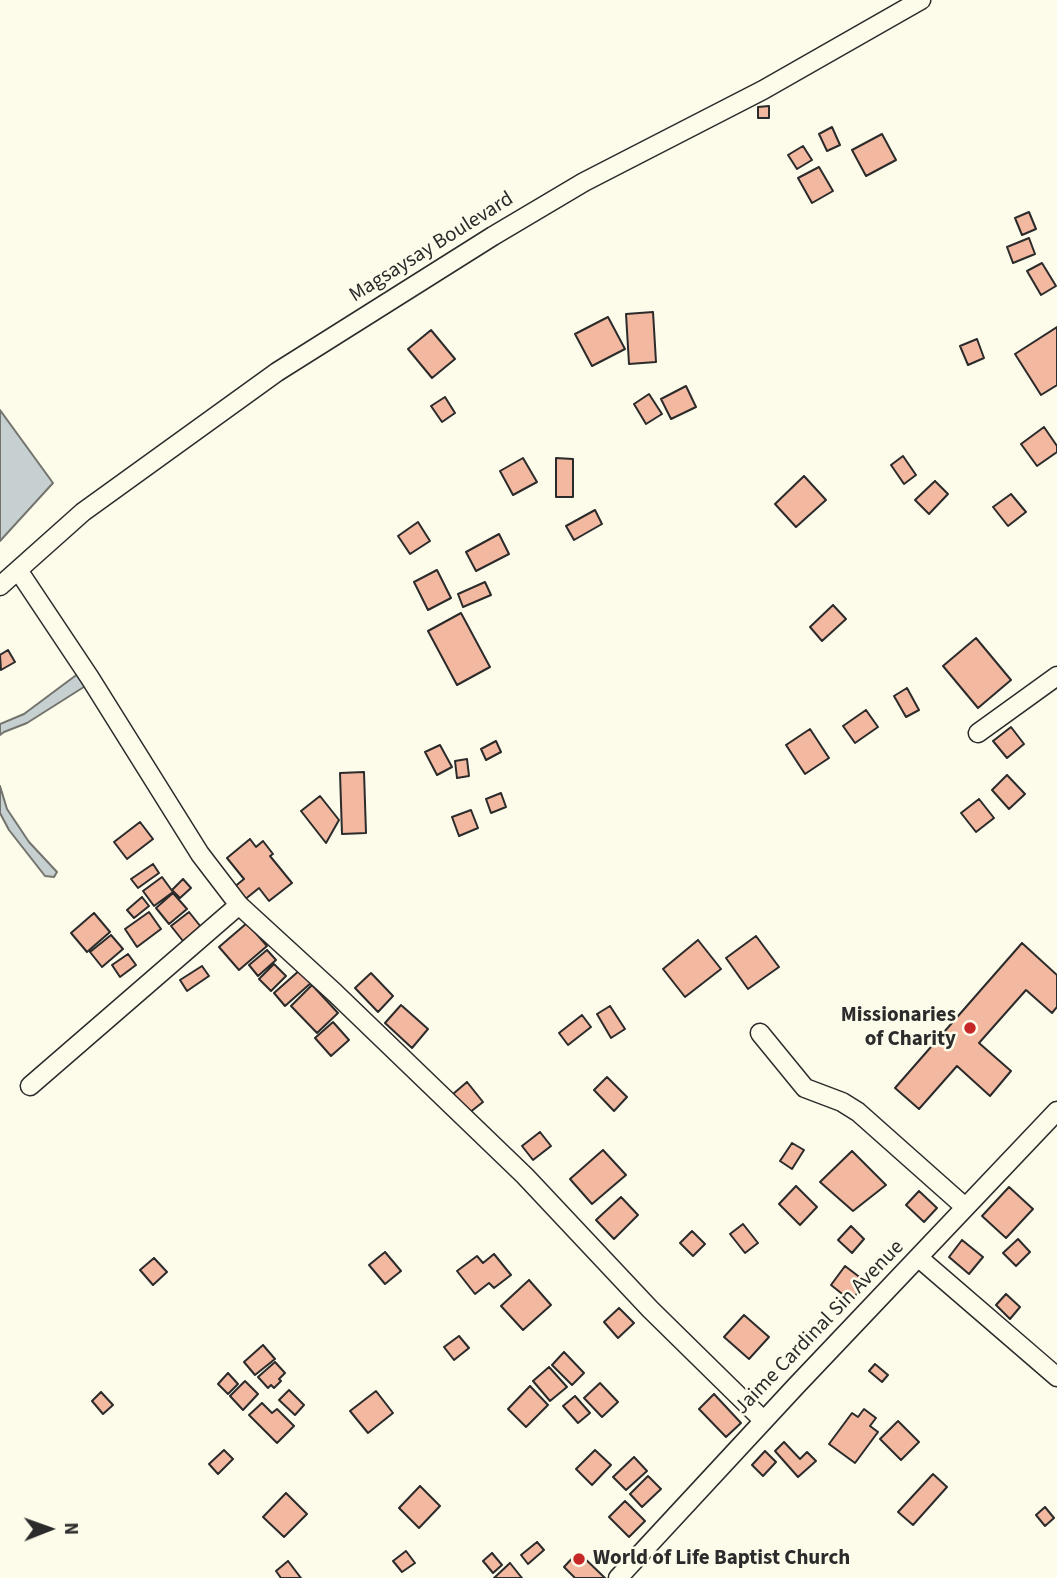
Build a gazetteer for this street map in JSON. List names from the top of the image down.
{
  "streets": {
    "street": ["Magsaysay Boulevard", "Jaime Cardinal Sin Avenue"]
  },
  "places": ["Missionaries of Charity", "World of Life Baptist Church"],
  "north": "right"
}
